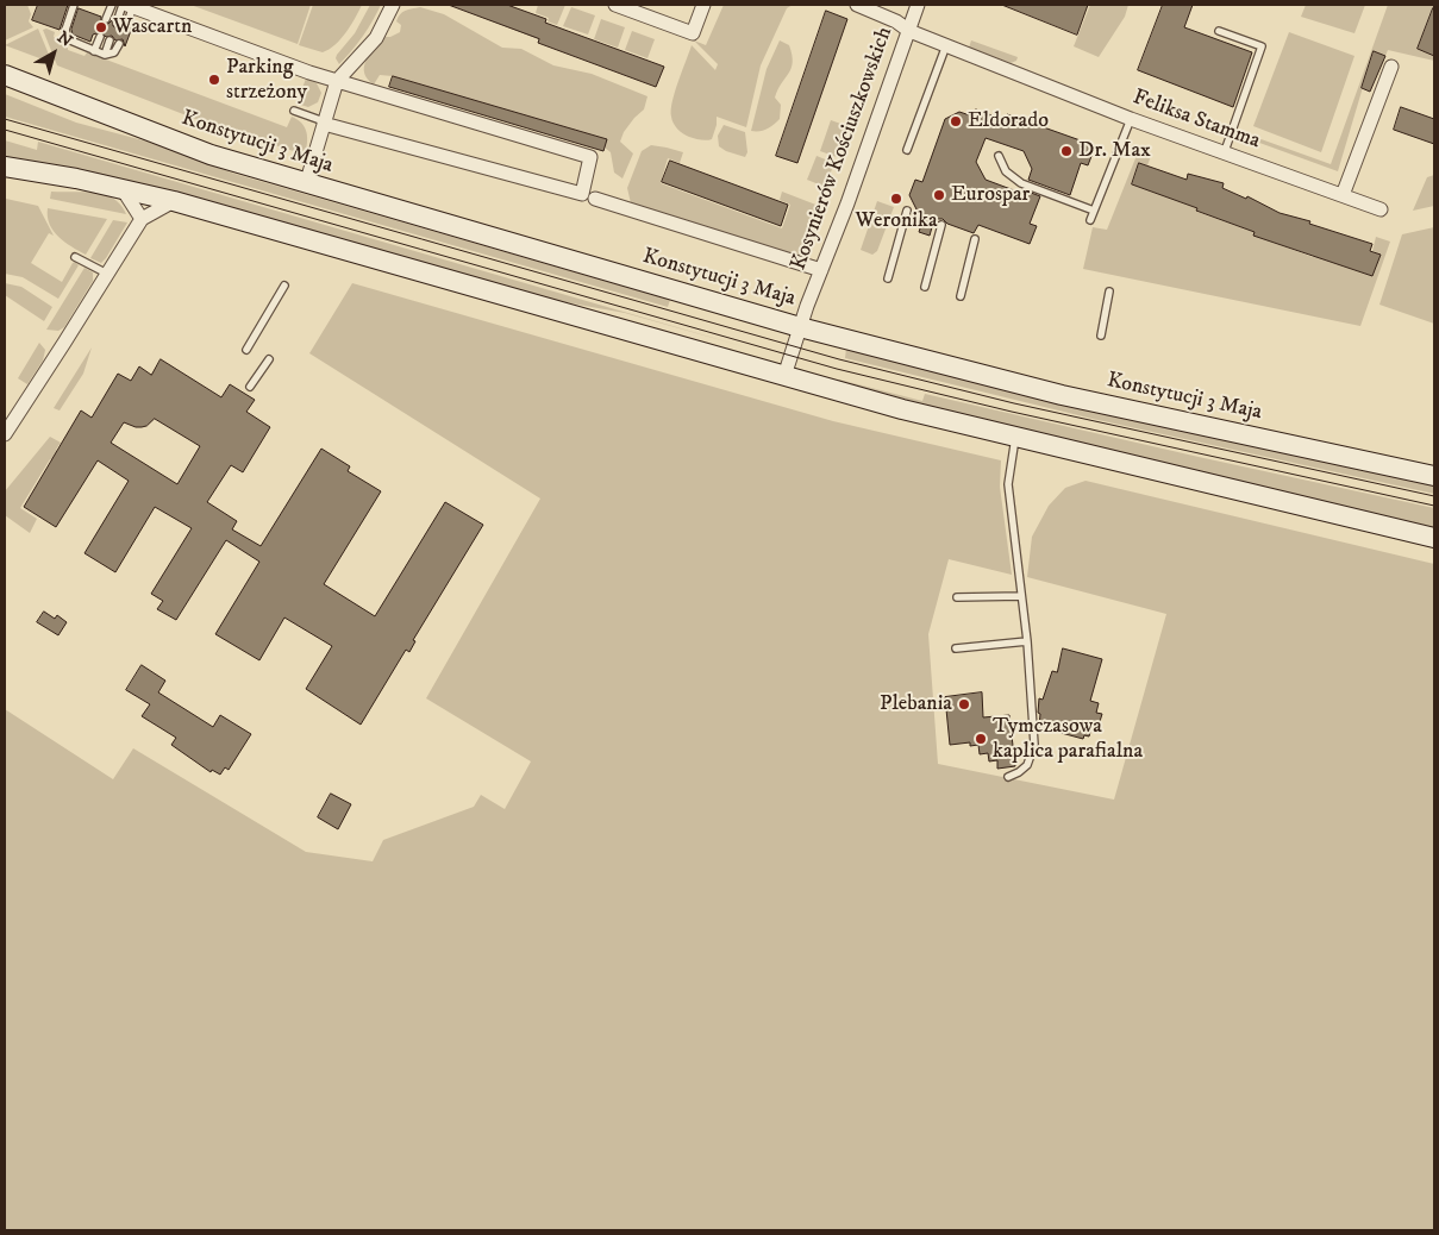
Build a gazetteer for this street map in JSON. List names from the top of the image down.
{
  "streets": {
    "street": ["Feliksa Stamma", "Konstytucji 3 Maja", "Kosynierów Kościuszkowskich"]
  },
  "crossings": [
    ["Feliksa Stamma", "Kosynierów Kościuszkowskich"],
    ["Konstytucji 3 Maja", "Kosynierów Kościuszkowskich"]
  ],
  "places": [
    "Wascartn",
    "Parking strzeżony",
    "Eldorado",
    "Dr. Max",
    "Eurospar",
    "Weronika",
    "Plebania",
    "Tymczasowa kaplica parafialna"
  ],
  "north": "top right"
}
